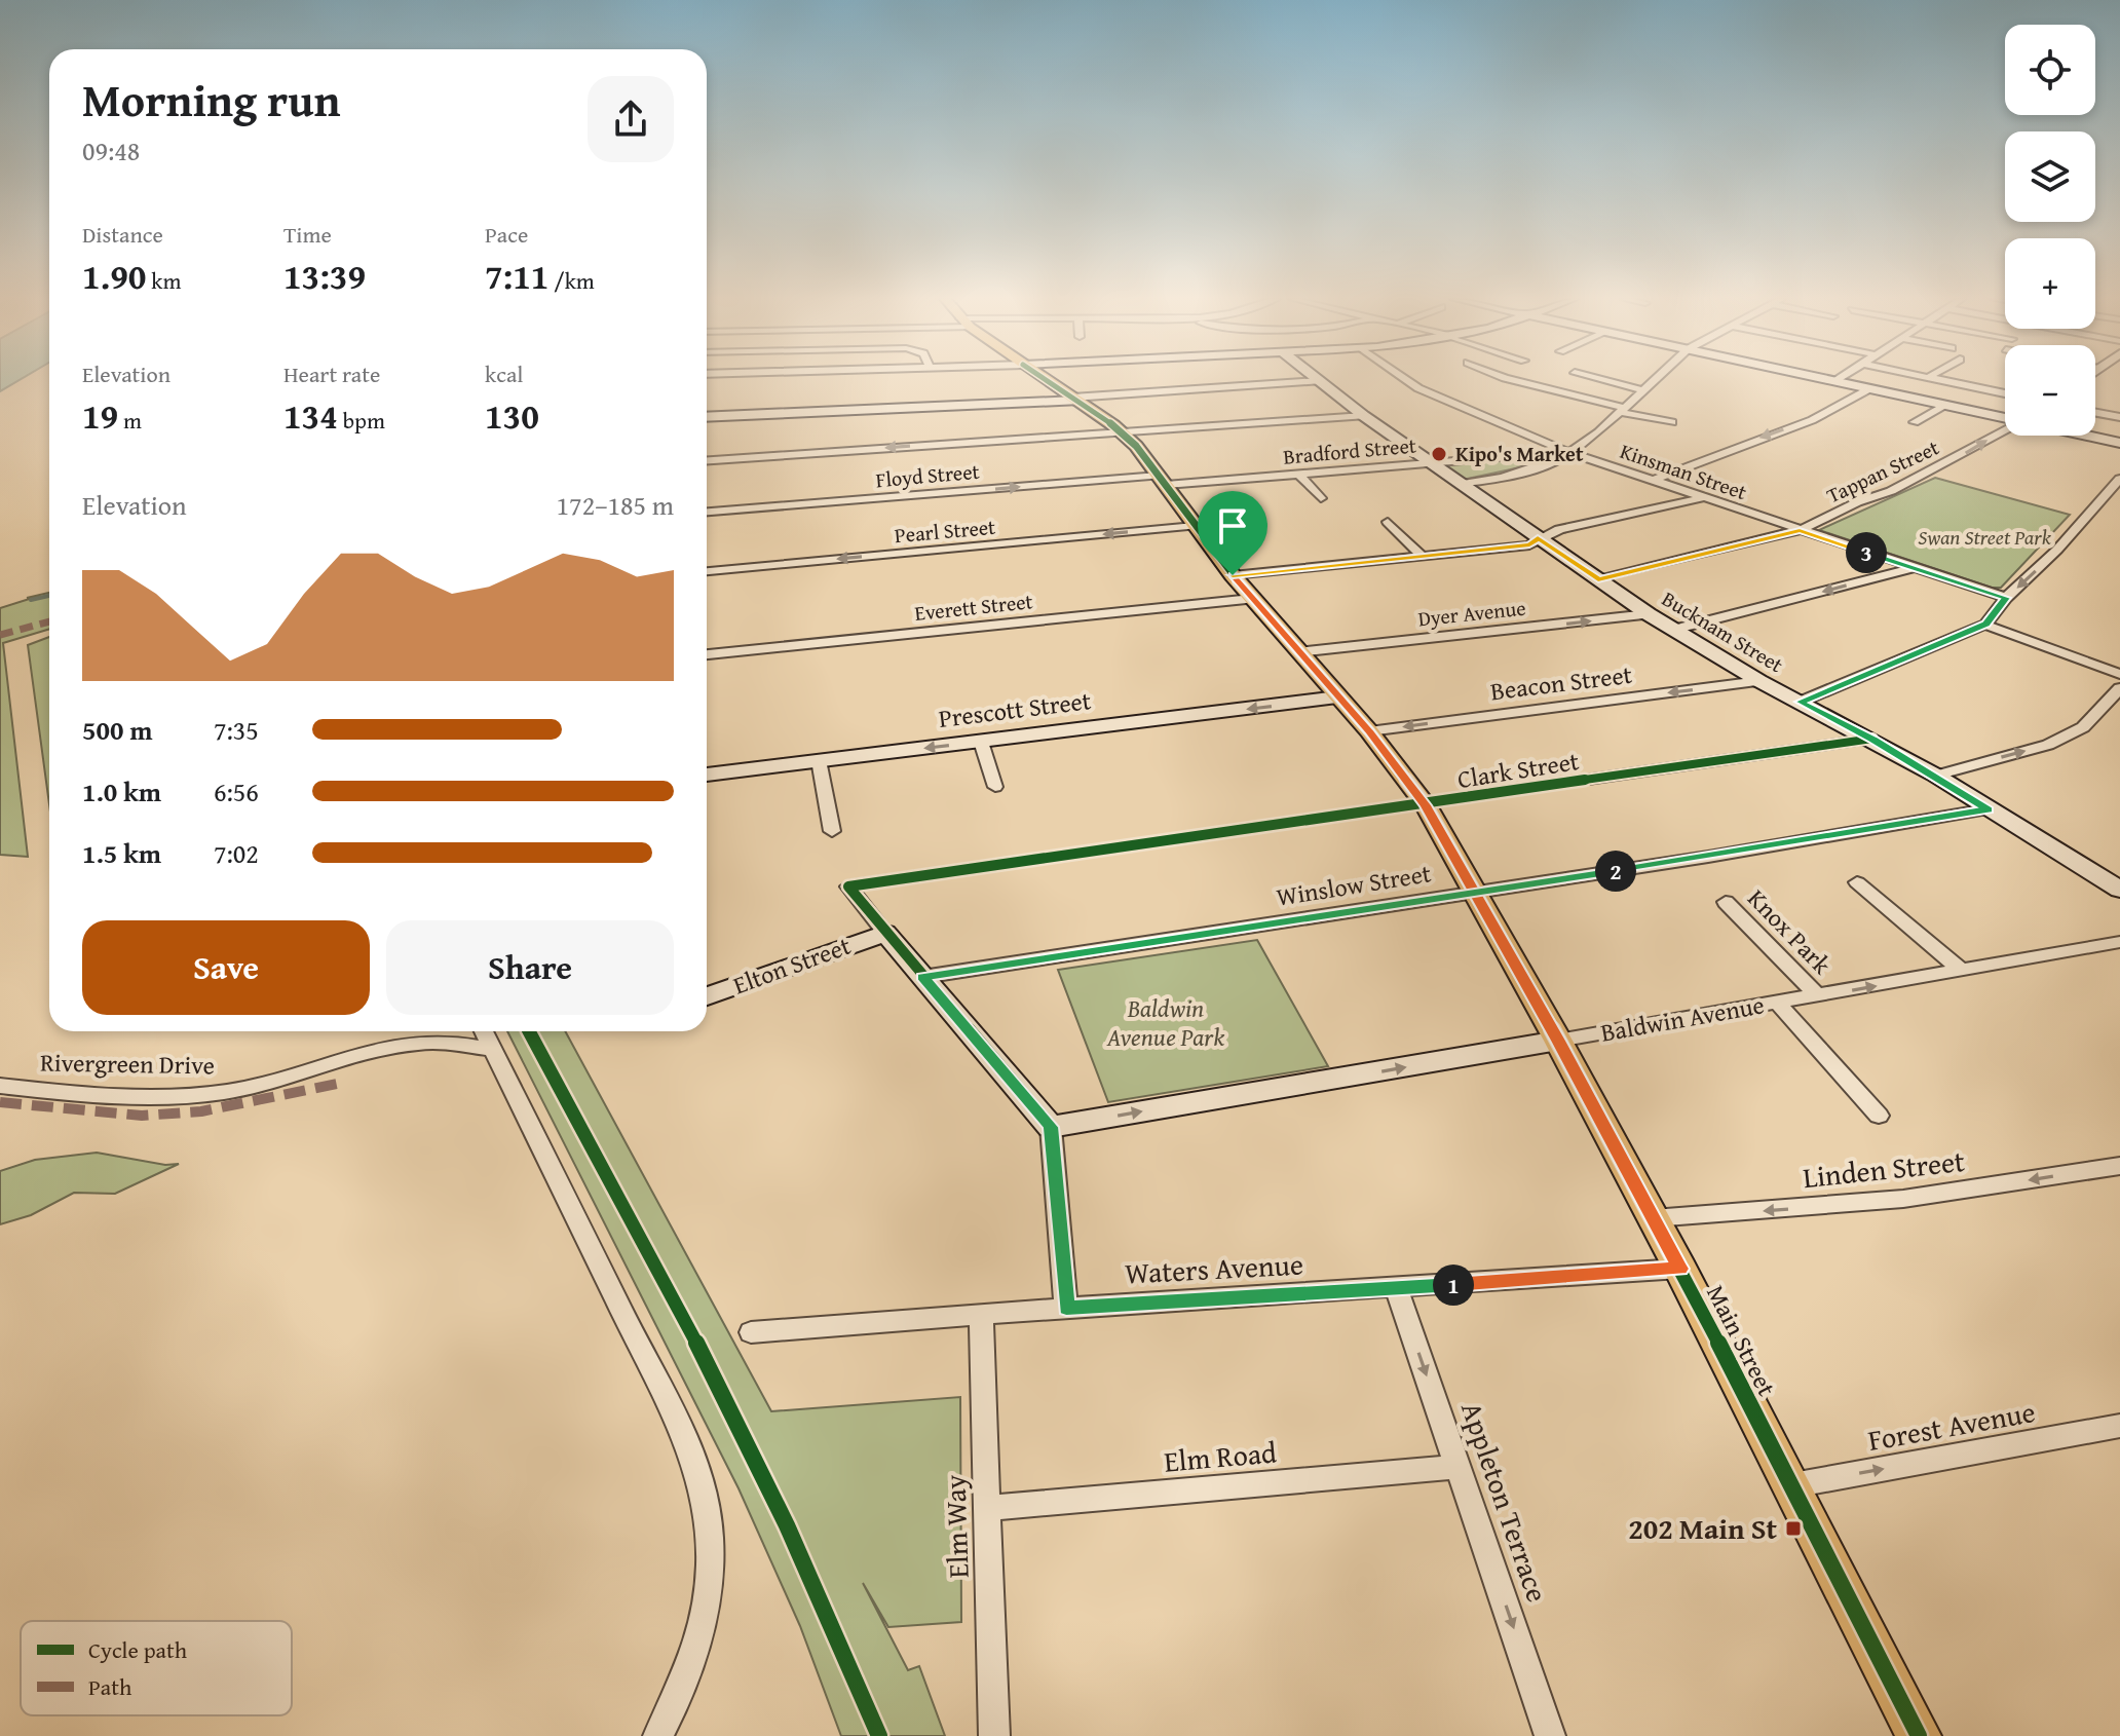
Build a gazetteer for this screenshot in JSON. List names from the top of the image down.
{
  "streets": {
    "main road": ["Main Street"],
    "street": [
      "Bradford Street",
      "Kinsman Street",
      "Tappan Street",
      "Floyd Street",
      "Pearl Street",
      "Everett Street",
      "Dyer Avenue",
      "Bucknam Street",
      "Beacon Street",
      "Prescott Street",
      "Clark Street",
      "Winslow Street",
      "Knox Park",
      "Elton Street",
      "Baldwin Avenue",
      "Rivergreen Drive",
      "Linden Street",
      "Waters Avenue",
      "Forest Avenue",
      "Elm Road",
      "Appleton Terrace",
      "Elm Way"
    ]
  },
  "crossings": [
    ["Bradford Street", "Kinsman Street"],
    ["Bradford Street", "Floyd Street"],
    ["Bradford Street", "Bucknam Street"],
    ["Bradford Street", "Main Street"],
    ["Kinsman Street", "Tappan Street"],
    ["Tappan Street", "Bucknam Street"],
    ["Floyd Street", "Main Street"],
    ["Pearl Street", "Main Street"],
    ["Everett Street", "Main Street"],
    ["Dyer Avenue", "Bucknam Street"],
    ["Dyer Avenue", "Main Street"],
    ["Bucknam Street", "Beacon Street"],
    ["Bucknam Street", "Clark Street"],
    ["Bucknam Street", "Winslow Street"],
    ["Beacon Street", "Main Street"],
    ["Prescott Street", "Main Street"],
    ["Clark Street", "Elton Street"],
    ["Clark Street", "Main Street"],
    ["Winslow Street", "Main Street"],
    ["Knox Park", "Baldwin Avenue"],
    ["Baldwin Avenue", "Main Street"],
    ["Linden Street", "Main Street"],
    ["Waters Avenue", "Main Street"],
    ["Waters Avenue", "Appleton Terrace"],
    ["Waters Avenue", "Elm Way"],
    ["Main Street", "Forest Avenue"],
    ["Elm Road", "Appleton Terrace"],
    ["Elm Road", "Elm Way"]
  ],
  "one_way": [
    "Beacon Street",
    "Prescott Street",
    "Baldwin Avenue",
    "Linden Street",
    "Forest Avenue",
    "Appleton Terrace"
  ],
  "parks": ["Swan Street Park", "Baldwin Avenue Park"],
  "places": {
    "other": ["Kipo's Market"],
    "transit": ["202 Main St"]
  },
  "legend": ["Cycle path", "Path"],
  "page": {
    "map_buttons": ["+", "−"],
    "heading": ["Morning run", "09:48"],
    "stats": [
      ["Distance", "1.90 km"],
      ["Time", "13:39"],
      ["Pace", "7:11 /km"],
      ["Elevation", "19 m"],
      ["Heart rate", "134 bpm"],
      ["kcal", "130"]
    ],
    "chart": ["Elevation", "172–185 m"],
    "pins": ["3", "2", "1"],
    "list": [
      {
        "name": "500 m",
        "note": "7:35"
      },
      {
        "name": "1.0 km",
        "note": "6:56"
      },
      {
        "name": "1.5 km",
        "note": "7:02"
      }
    ],
    "buttons": ["Save", "Share"]
  }
}
